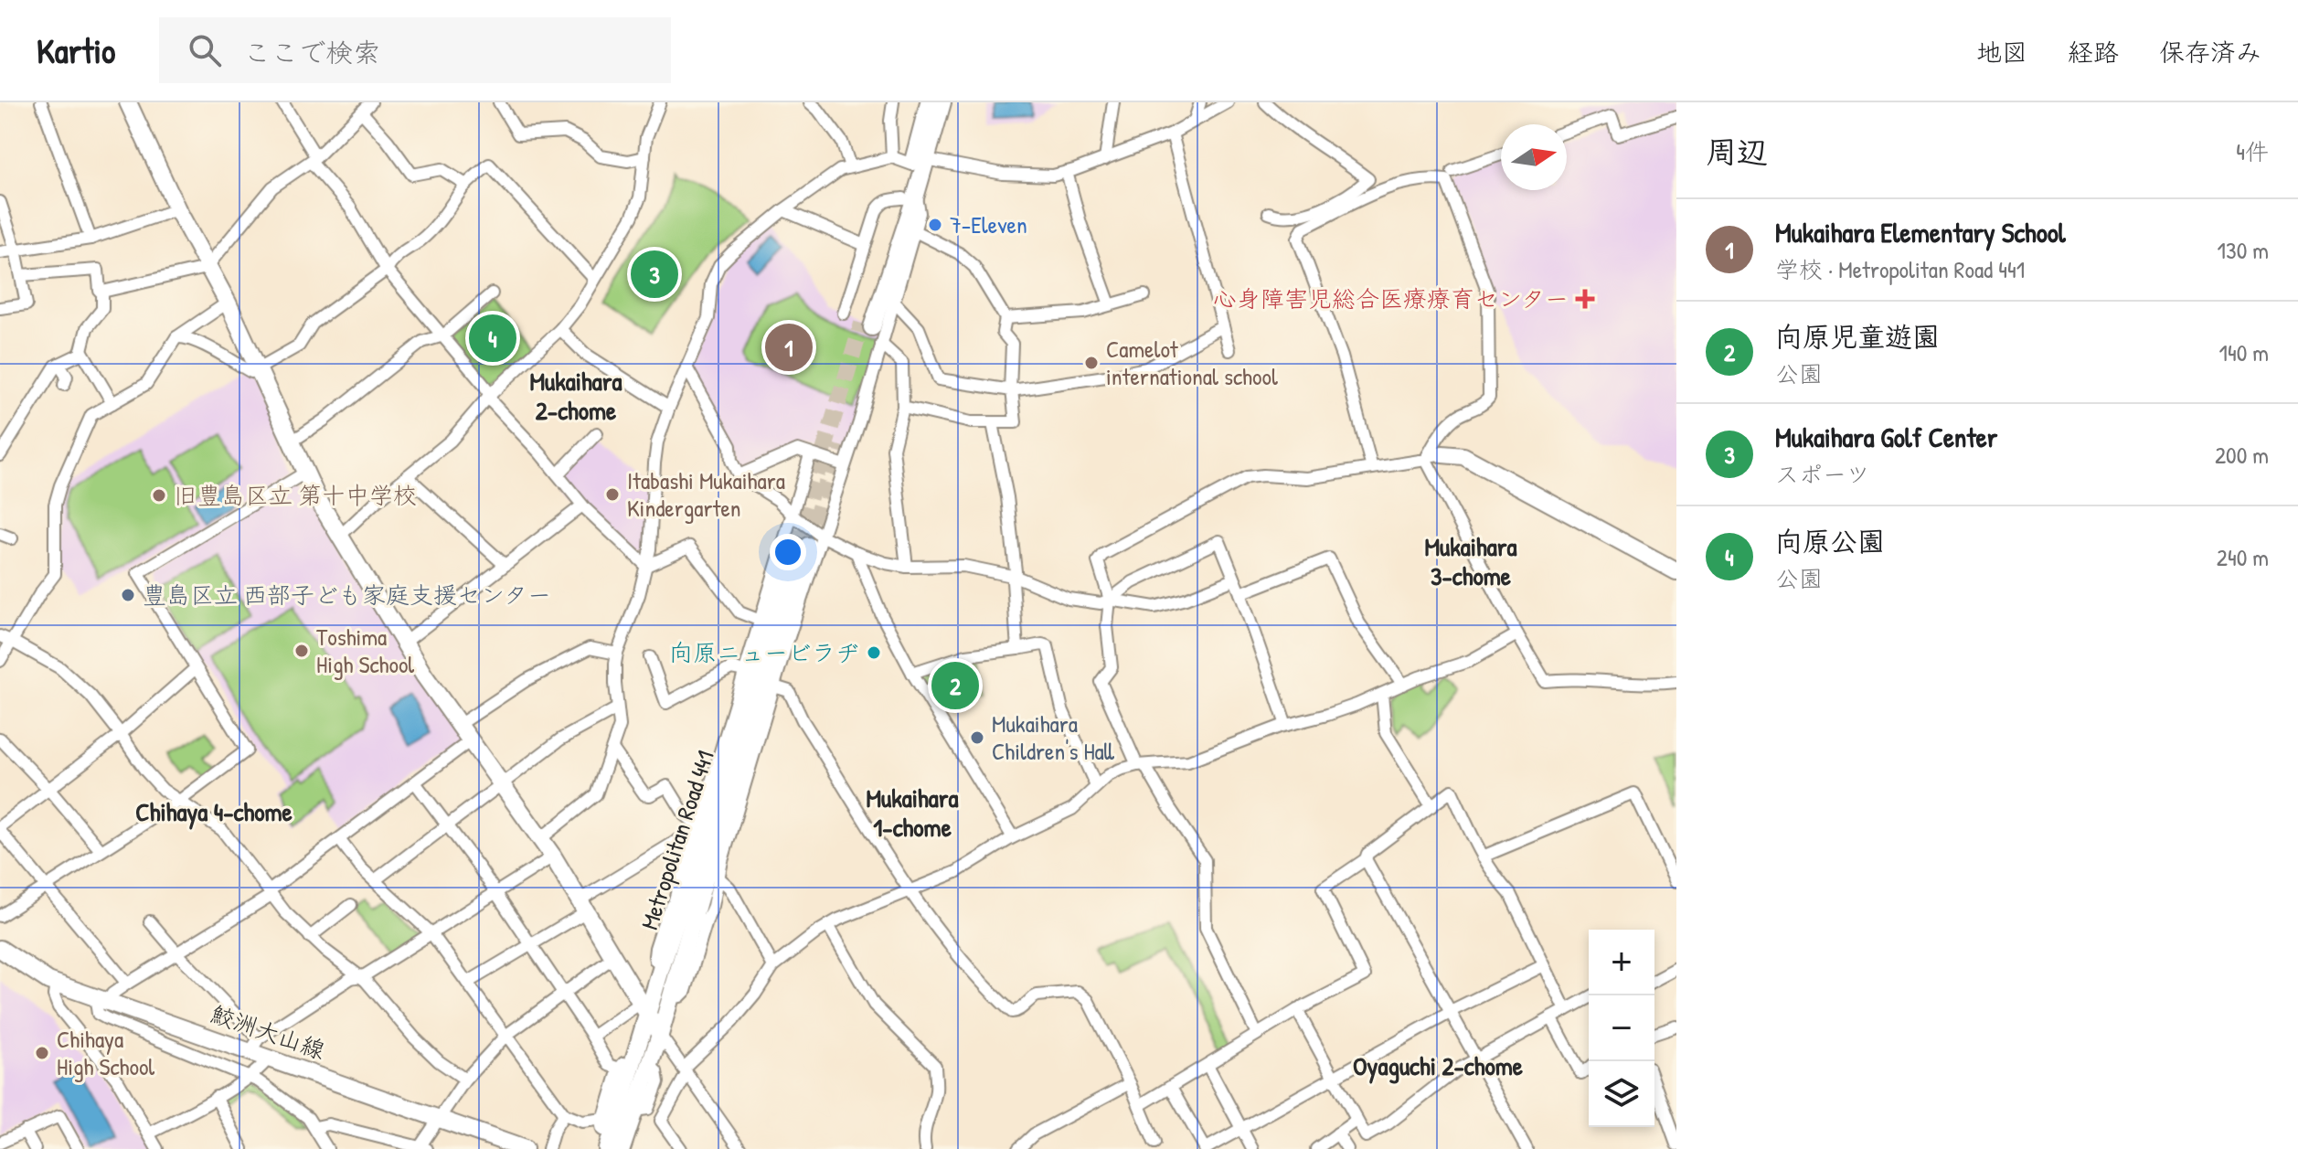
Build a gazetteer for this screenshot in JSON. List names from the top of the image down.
{
  "streets": {
    "main road": ["Metropolitan Road 441", "鮫洲大山線"]
  },
  "districts": [
    "Mukaihara 2-chome",
    "Mukaihara 3-chome",
    "Mukaihara 1-chome",
    "Chihaya 4-chome",
    "Oyaguchi 2-chome"
  ],
  "places": {
    "other": [
      "7-Eleven",
      "Camelot international school",
      "Itabashi Mukaihara Kindergarten",
      "旧豊島区立 第十中学校",
      "豊島区立 西部子ども家庭支援センター",
      "Toshima High School",
      "向原ニュービラヂ",
      "Mukaihara Children's Hall",
      "Chihaya High School"
    ],
    "health": ["心身障害児総合医療療育センター"]
  },
  "north": "right",
  "page": {
    "header": "Kartio",
    "search": "ここで検索",
    "nav": ["地図", "経路", "保存済み"],
    "heading": ["周辺", "4件"],
    "list": [
      {
        "mark": "1",
        "name": "Mukaihara Elementary School",
        "note": "学校 · Metropolitan Road 441",
        "value": "130 m"
      },
      {
        "mark": "2",
        "name": "向原児童遊園",
        "note": "公園",
        "value": "140 m"
      },
      {
        "mark": "3",
        "name": "Mukaihara Golf Center",
        "note": "スポーツ",
        "value": "200 m"
      },
      {
        "mark": "4",
        "name": "向原公園",
        "note": "公園",
        "value": "240 m"
      }
    ],
    "pins": [
      "3",
      "4",
      "1",
      "2"
    ],
    "map_buttons": ["+", "−"]
  }
}
